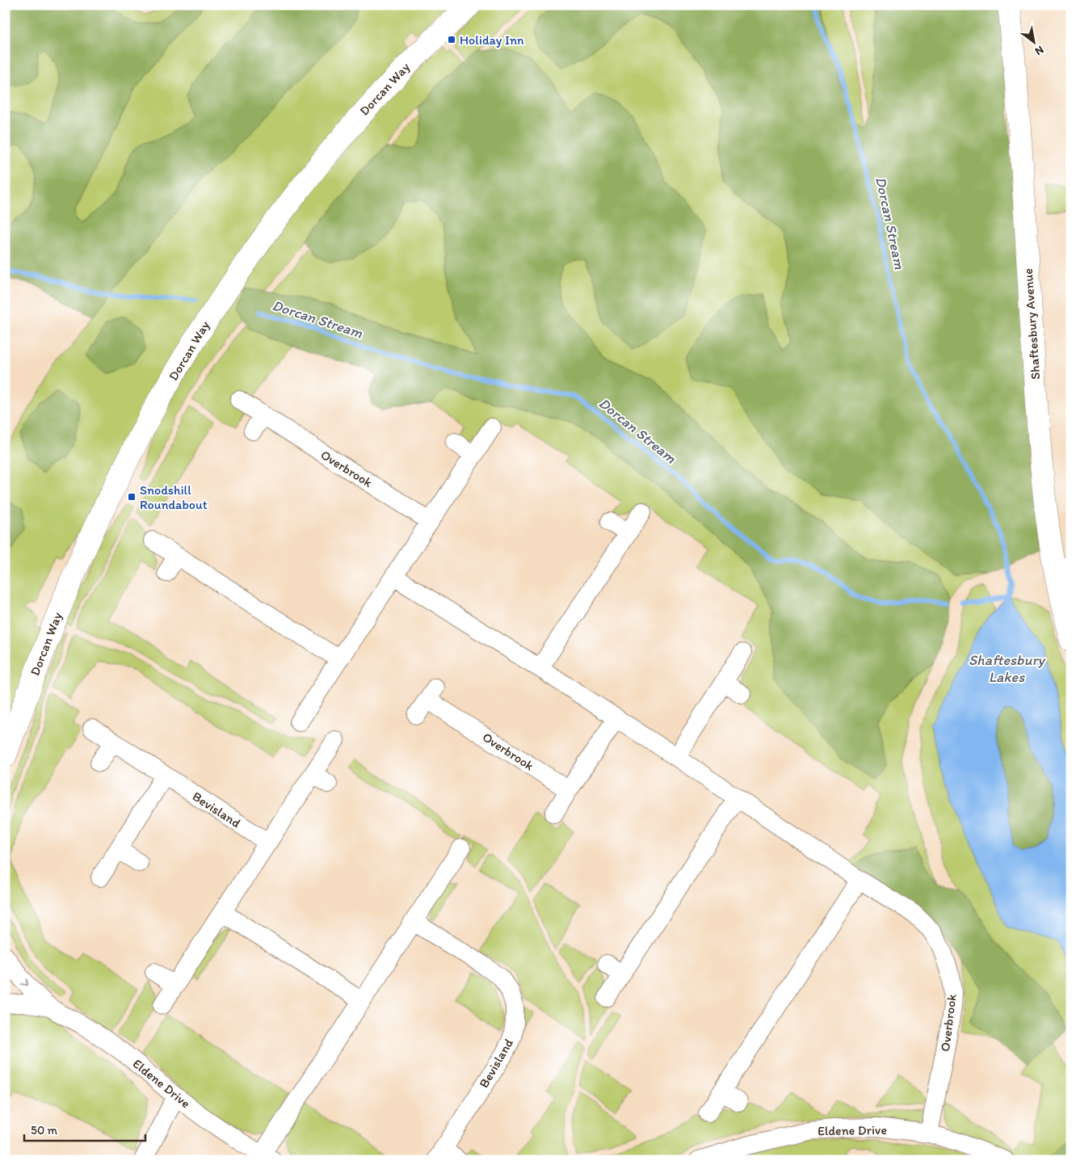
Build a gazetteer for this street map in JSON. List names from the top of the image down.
{
  "streets": {
    "main road": ["Dorcan Way", "Shaftesbury Avenue"],
    "street": ["Overbrook", "Bevisland", "Eldene Drive"]
  },
  "crossings": [
    ["Overbrook", "Eldene Drive"]
  ],
  "water": ["Dorcan Stream", "Shaftesbury Lakes"],
  "places": {
    "transit": ["Holiday Inn", "Snodshill Roundabout"]
  },
  "scale_bar": "50 m",
  "north": "bottom right"
}
